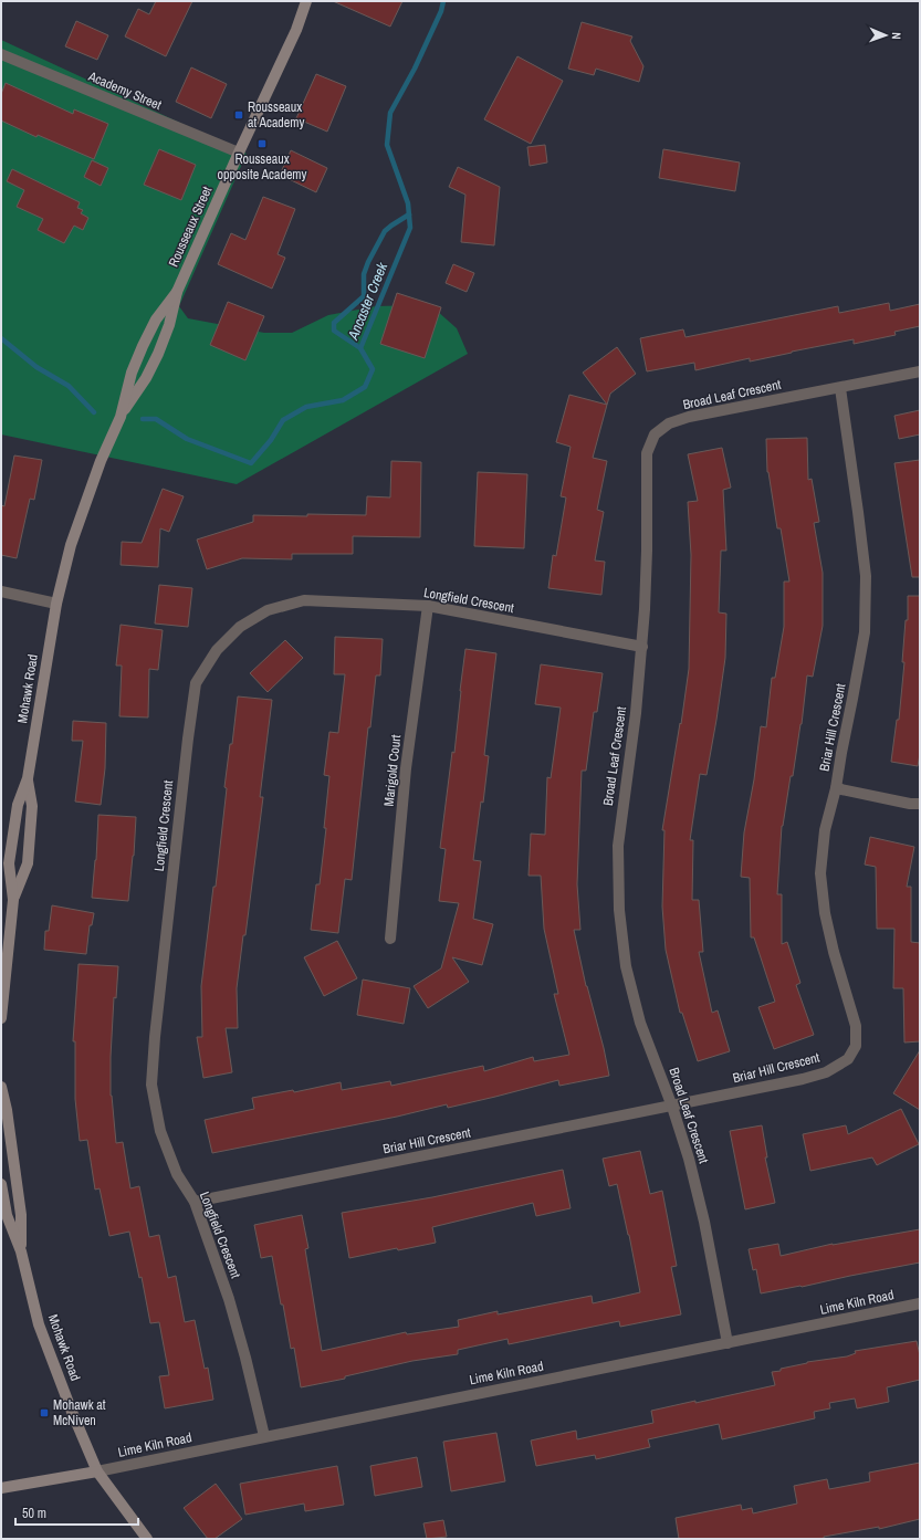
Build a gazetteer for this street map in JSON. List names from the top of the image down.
{
  "streets": {
    "main road": ["Rousseaux Street", "Mohawk Road"],
    "street": [
      "Academy Street",
      "Broad Leaf Crescent",
      "Longfield Crescent",
      "Briar Hill Crescent",
      "Marigold Court",
      "Lime Kiln Road"
    ]
  },
  "crossings": [
    ["Academy Street", "Rousseaux Street"],
    ["Rousseaux Street", "Mohawk Road"],
    ["Broad Leaf Crescent", "Longfield Crescent"],
    ["Broad Leaf Crescent", "Briar Hill Crescent"],
    ["Broad Leaf Crescent", "Lime Kiln Road"],
    ["Longfield Crescent", "Briar Hill Crescent"],
    ["Longfield Crescent", "Marigold Court"],
    ["Longfield Crescent", "Lime Kiln Road"],
    ["Mohawk Road", "Lime Kiln Road"]
  ],
  "water": ["Ancaster Creek"],
  "places": {
    "transit": ["Rousseaux at Academy", "Rousseaux opposite Academy", "Mohawk at McNiven"]
  },
  "scale_bar": "50 m",
  "north": "right"
}
